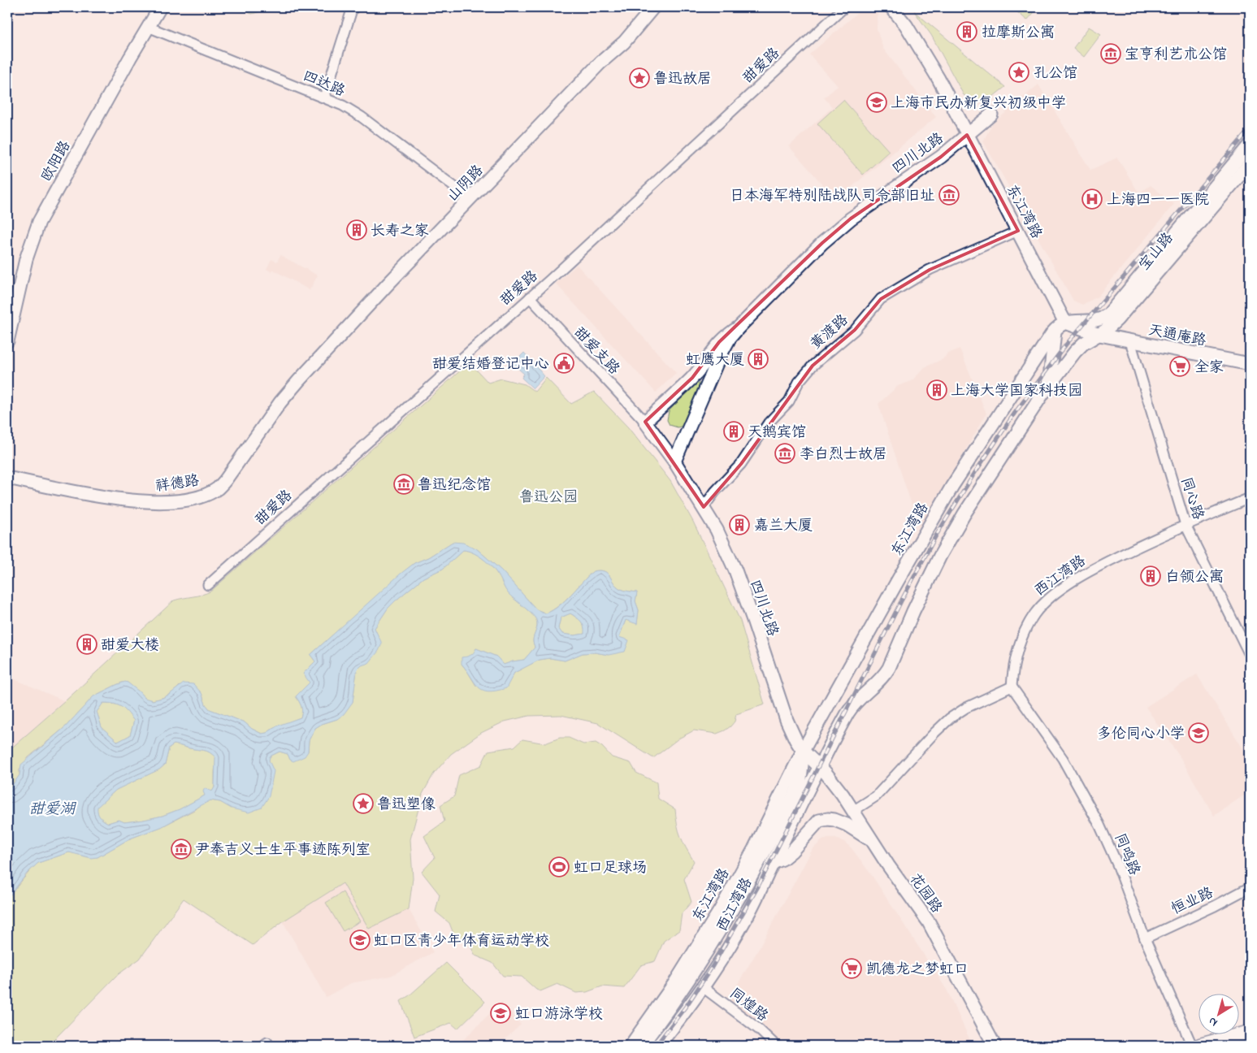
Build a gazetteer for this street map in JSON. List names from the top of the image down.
{
  "streets": {
    "main road": [
      "四川北路",
      "欧阳路",
      "山阴路",
      "东江湾路",
      "宝山路",
      "天通庵路",
      "祥德路",
      "西江湾路",
      "花园路"
    ],
    "street": [
      "甜爱路",
      "四达路",
      "黄渡路",
      "甜爱支路",
      "同心路",
      "同鸣路",
      "恒业路",
      "同煌路"
    ]
  },
  "crossings": [
    ["甜爱路", "甜爱支路"],
    ["四达路", "欧阳路"],
    ["四达路", "山阴路"],
    ["四川北路", "东江湾路"],
    ["四川北路", "黄渡路"],
    ["四川北路", "甜爱支路"],
    ["四川北路", "西江湾路"],
    ["四川北路", "花园路"],
    ["山阴路", "祥德路"],
    ["东江湾路", "宝山路"],
    ["东江湾路", "黄渡路"],
    ["宝山路", "天通庵路"],
    ["天通庵路", "同心路"],
    ["同心路", "西江湾路"],
    ["西江湾路", "同鸣路"],
    ["西江湾路", "花园路"],
    ["西江湾路", "同煌路"],
    ["同鸣路", "恒业路"]
  ],
  "water": ["甜爱湖"],
  "parks": ["鲁迅公园"],
  "places": {
    "building": [
      "拉摩斯公寓",
      "长寿之家",
      "虹鹰大厦",
      "上海大学国家科技园",
      "天鹅宾馆",
      "嘉兰大厦",
      "白领公寓",
      "甜爱大楼"
    ],
    "museum": [
      "宝亨利艺术公馆",
      "日本海军特别陆战队司令部旧址",
      "李白烈士故居",
      "鲁迅纪念馆",
      "尹奉吉义士生平事迹陈列室"
    ],
    "place": ["孔公馆", "鲁迅故居", "鲁迅塑像"],
    "school or university": [
      "上海市民办新复兴初级中学",
      "多伦同心小学",
      "虹口区青少年体育运动学校",
      "虹口游泳学校"
    ],
    "hospital": ["上海四一一医院"],
    "public building": ["甜爱结婚登记中心"],
    "supermarket": ["全家", "凯德龙之梦虹口"],
    "sports": ["虹口足球场"]
  },
  "north": "bottom left"
}
